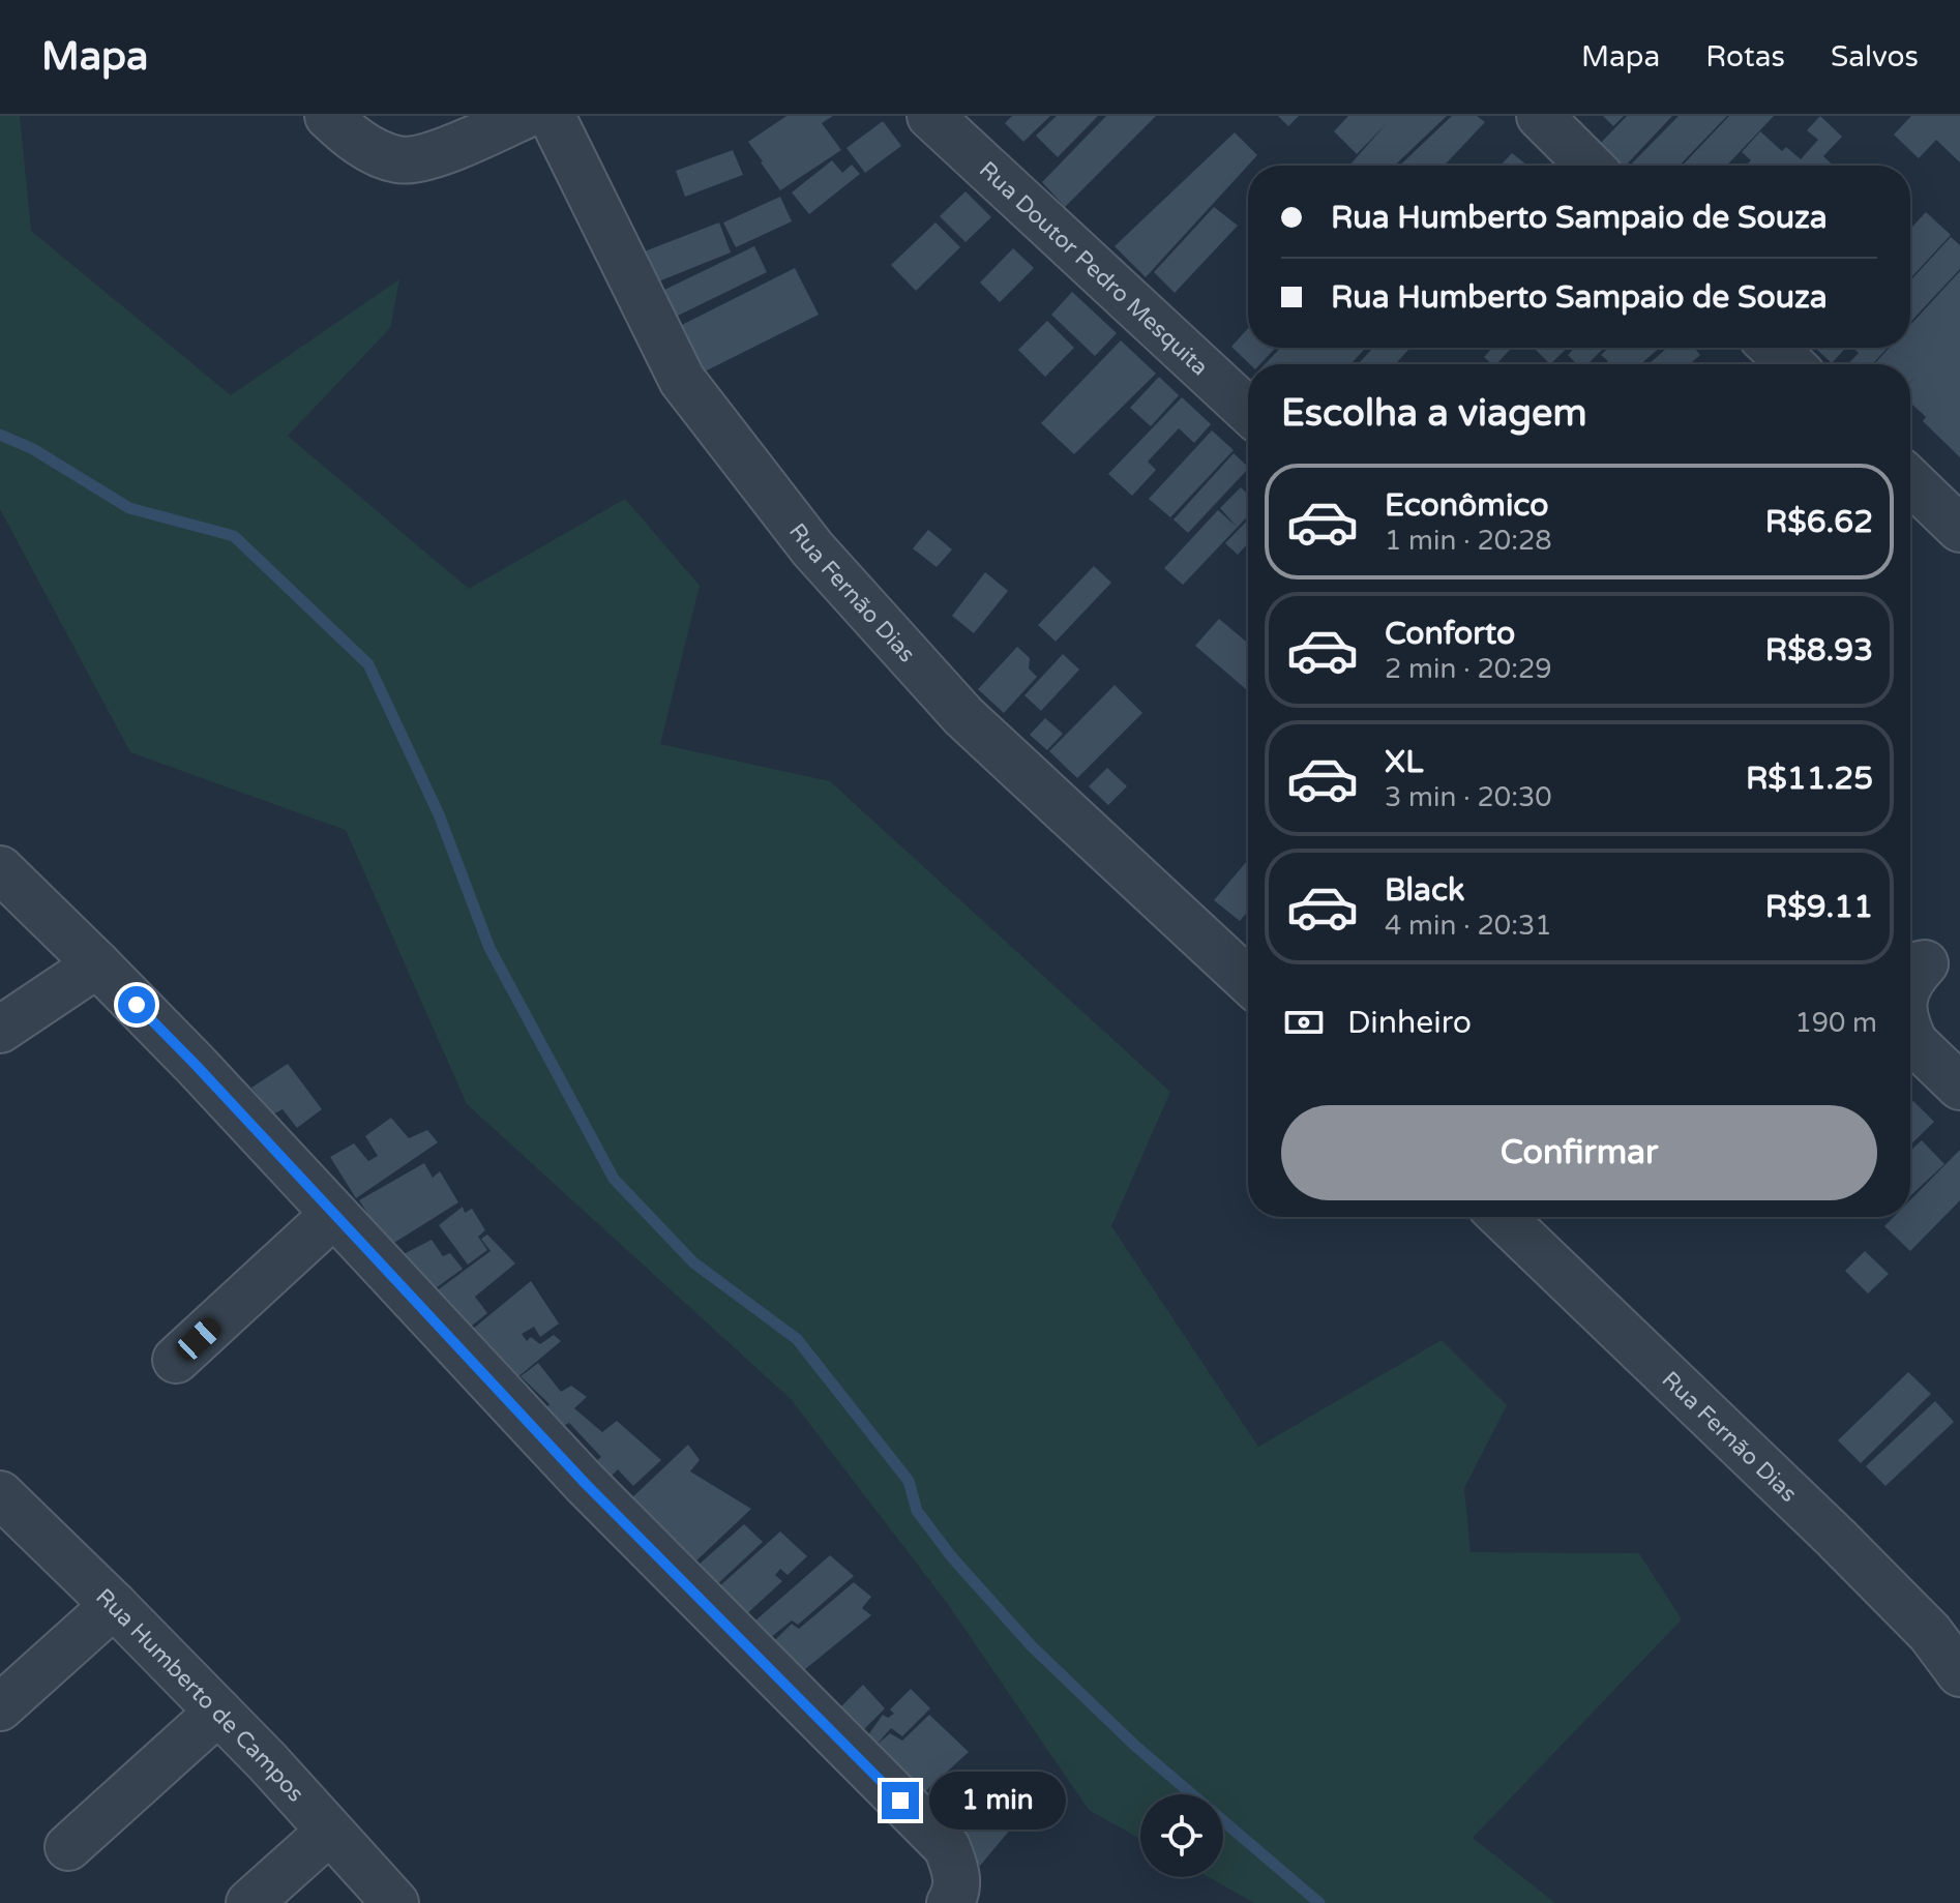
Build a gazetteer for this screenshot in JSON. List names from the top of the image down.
{
  "streets": {
    "street": ["Rua Doutor Pedro Mesquita", "Rua Fernão Dias", "Rua Humberto de Campos"]
  },
  "page": {
    "header": "Mapa",
    "nav": ["Mapa", "Rotas", "Salvos"],
    "banner": ["Rua Humberto Sampaio de Souza", "Rua Humberto Sampaio de Souza"],
    "heading": "Escolha a viagem",
    "list": [
      {
        "name": "Econômico",
        "note": "1 min · 20:28",
        "value": "R$6.62"
      },
      {
        "name": "Conforto",
        "note": "2 min · 20:29",
        "value": "R$8.93"
      },
      {
        "name": "XL",
        "note": "3 min · 20:30",
        "value": "R$11.25"
      },
      {
        "name": "Black",
        "note": "4 min · 20:31",
        "value": "R$9.11"
      }
    ],
    "pay": ["Dinheiro", "190 m"],
    "buttons": "Confirmar",
    "bubble": "1 min"
  }
}
